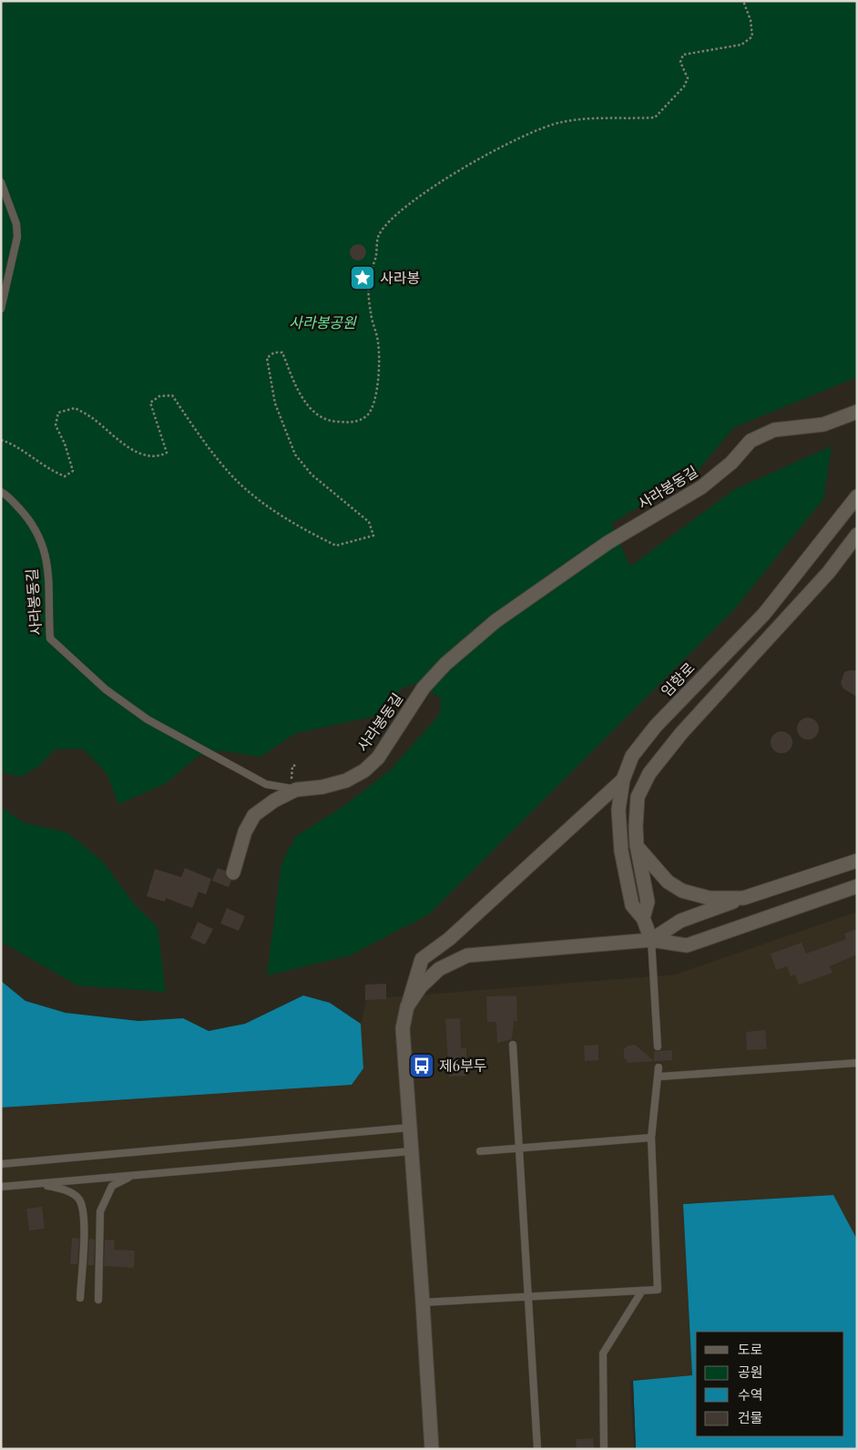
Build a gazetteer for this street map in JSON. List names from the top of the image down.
{
  "streets": {
    "street": ["사라봉동길", "임항로"]
  },
  "parks": ["사라봉공원"],
  "places": {
    "place": ["사라봉"],
    "bus stop": ["제6부두"]
  },
  "legend": [
    "도로",
    "공원",
    "수역",
    "건물"
  ]
}
